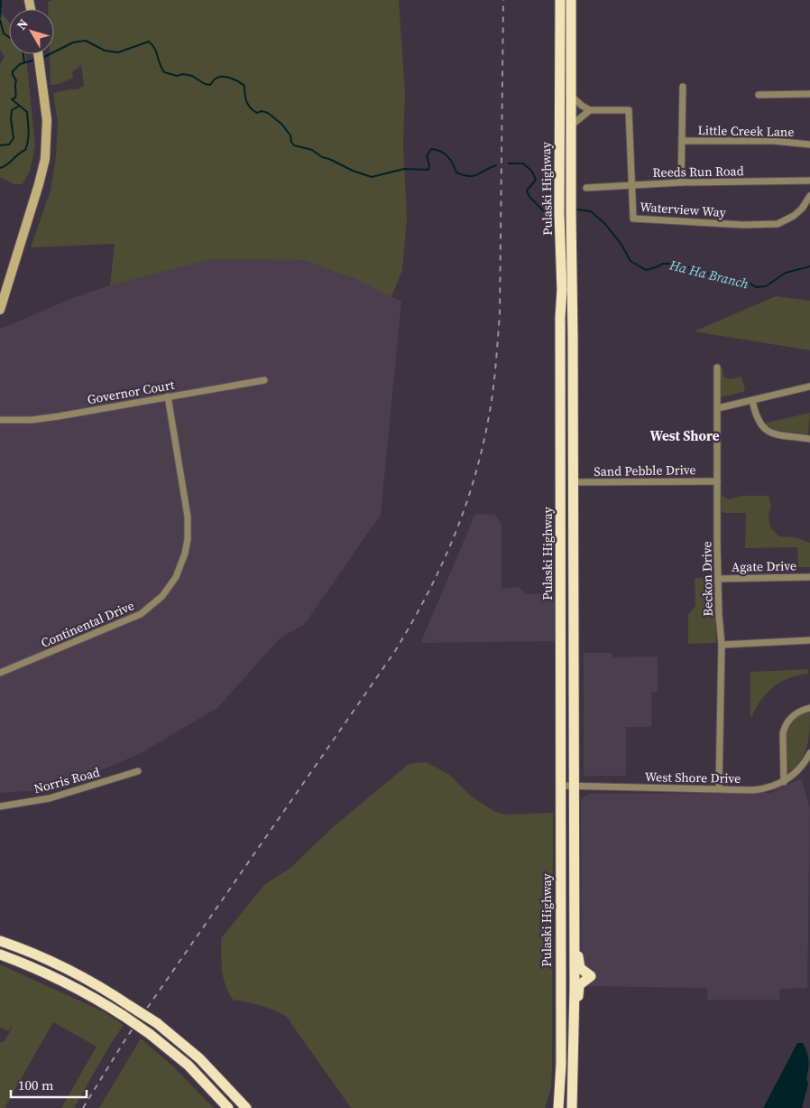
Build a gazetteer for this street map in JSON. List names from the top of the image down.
{
  "streets": {
    "highway": ["Pulaski Highway"],
    "street": [
      "Little Creek Lane",
      "Reeds Run Road",
      "Waterview Way",
      "Governor Court",
      "Sand Pebble Drive",
      "Agate Drive",
      "Beckon Drive",
      "Continental Drive",
      "West Shore Drive",
      "Norris Road"
    ]
  },
  "crossings": [
    ["Reeds Run Road", "Waterview Way"],
    ["Pulaski Highway", "Sand Pebble Drive"],
    ["Pulaski Highway", "West Shore Drive"],
    ["Governor Court", "Continental Drive"],
    ["Sand Pebble Drive", "Beckon Drive"],
    ["Agate Drive", "Beckon Drive"],
    ["Beckon Drive", "West Shore Drive"]
  ],
  "districts": ["West Shore"],
  "water": ["Ha Ha Branch"],
  "scale_bar": "100 m",
  "north": "top left"
}
